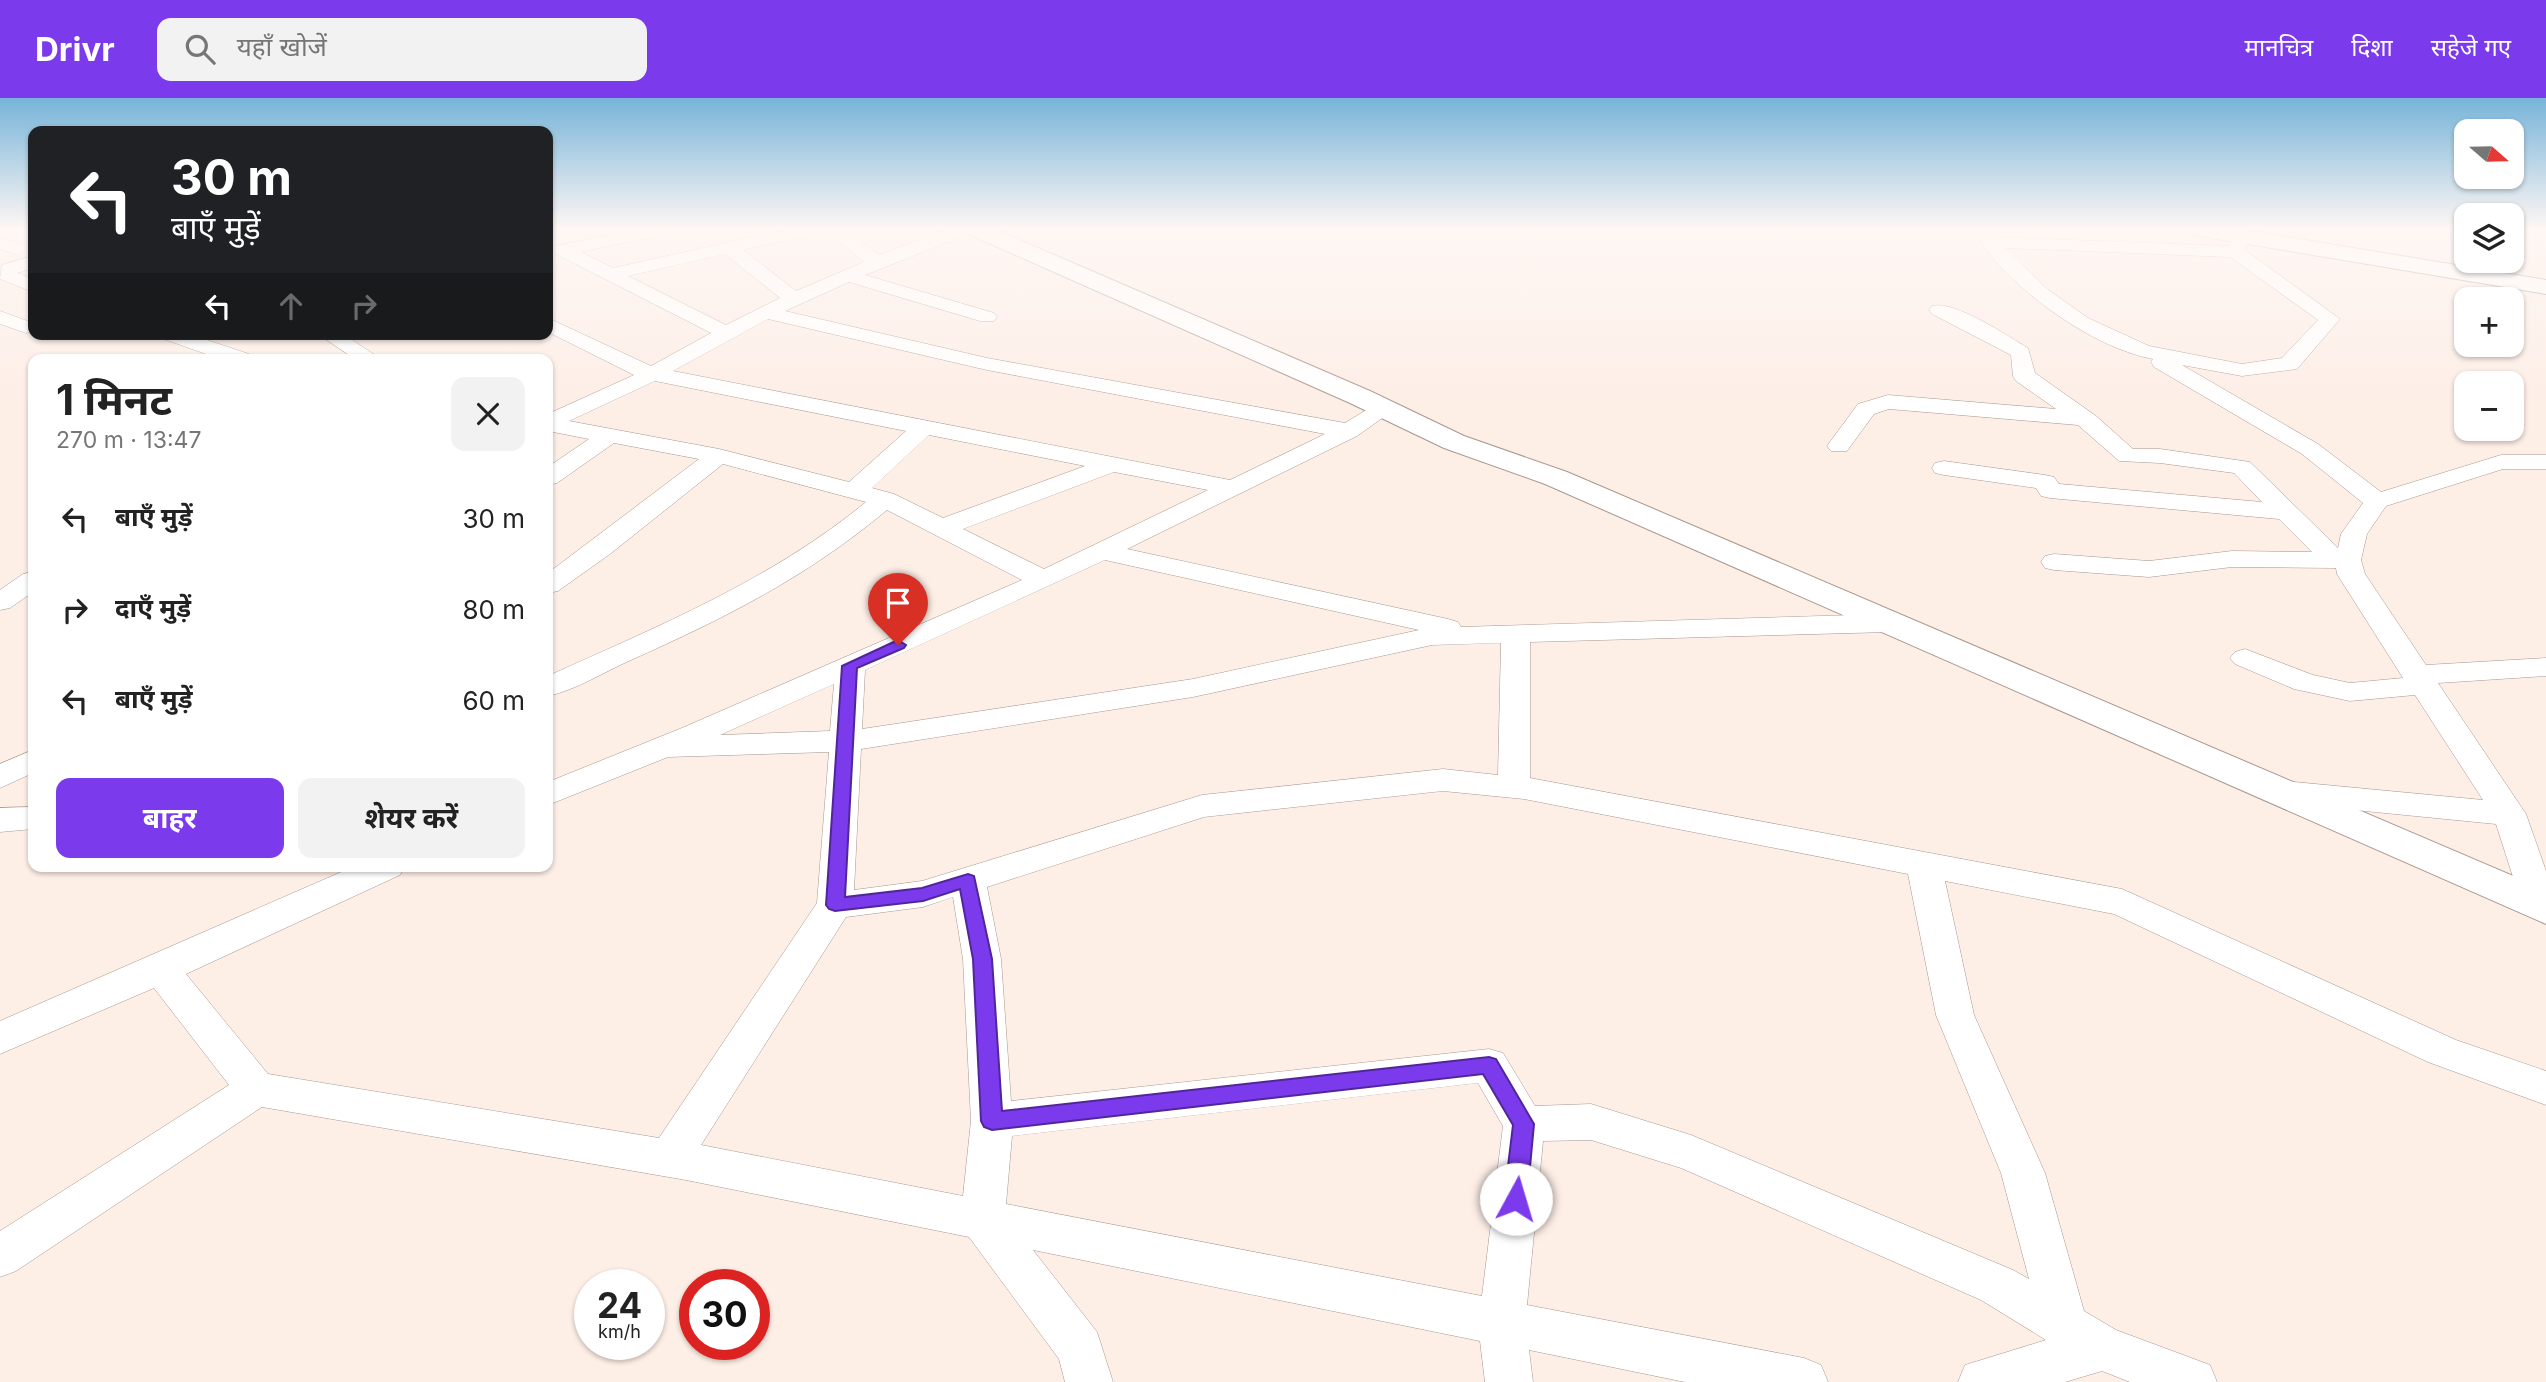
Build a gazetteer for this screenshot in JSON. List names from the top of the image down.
{
  "north": "right",
  "page": {
    "header": "Drivr",
    "search": "यहाँ खोजें",
    "nav": ["मानचित्र", "दिशा", "सहेजे गए"],
    "map_buttons": ["+", "−"],
    "turn": ["30 m", "बाएँ मुड़ें"],
    "heading": ["1 मिनट", "270 m · 13:47"],
    "list": [
      {
        "name": "बाएँ मुड़ें",
        "value": "30 m"
      },
      {
        "name": "दाएँ मुड़ें",
        "value": "80 m"
      },
      {
        "name": "बाएँ मुड़ें",
        "value": "60 m"
      }
    ],
    "buttons": ["बाहर", "शेयर करें"],
    "speed": "24 km/h",
    "limit": "30"
  }
}
